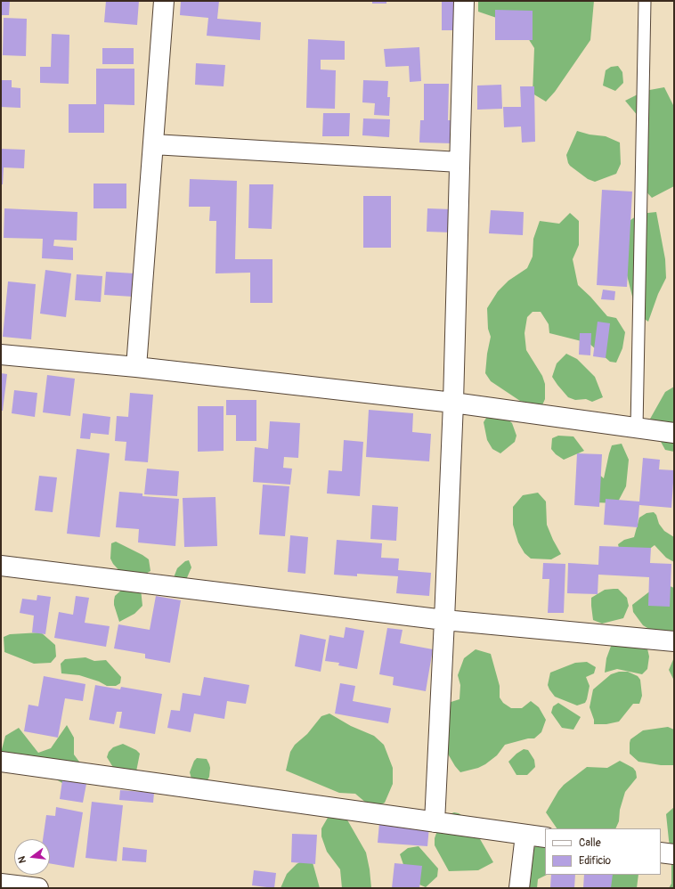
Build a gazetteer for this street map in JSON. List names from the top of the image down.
{
  "legend": ["Calle", "Edificio"],
  "north": "left"
}
